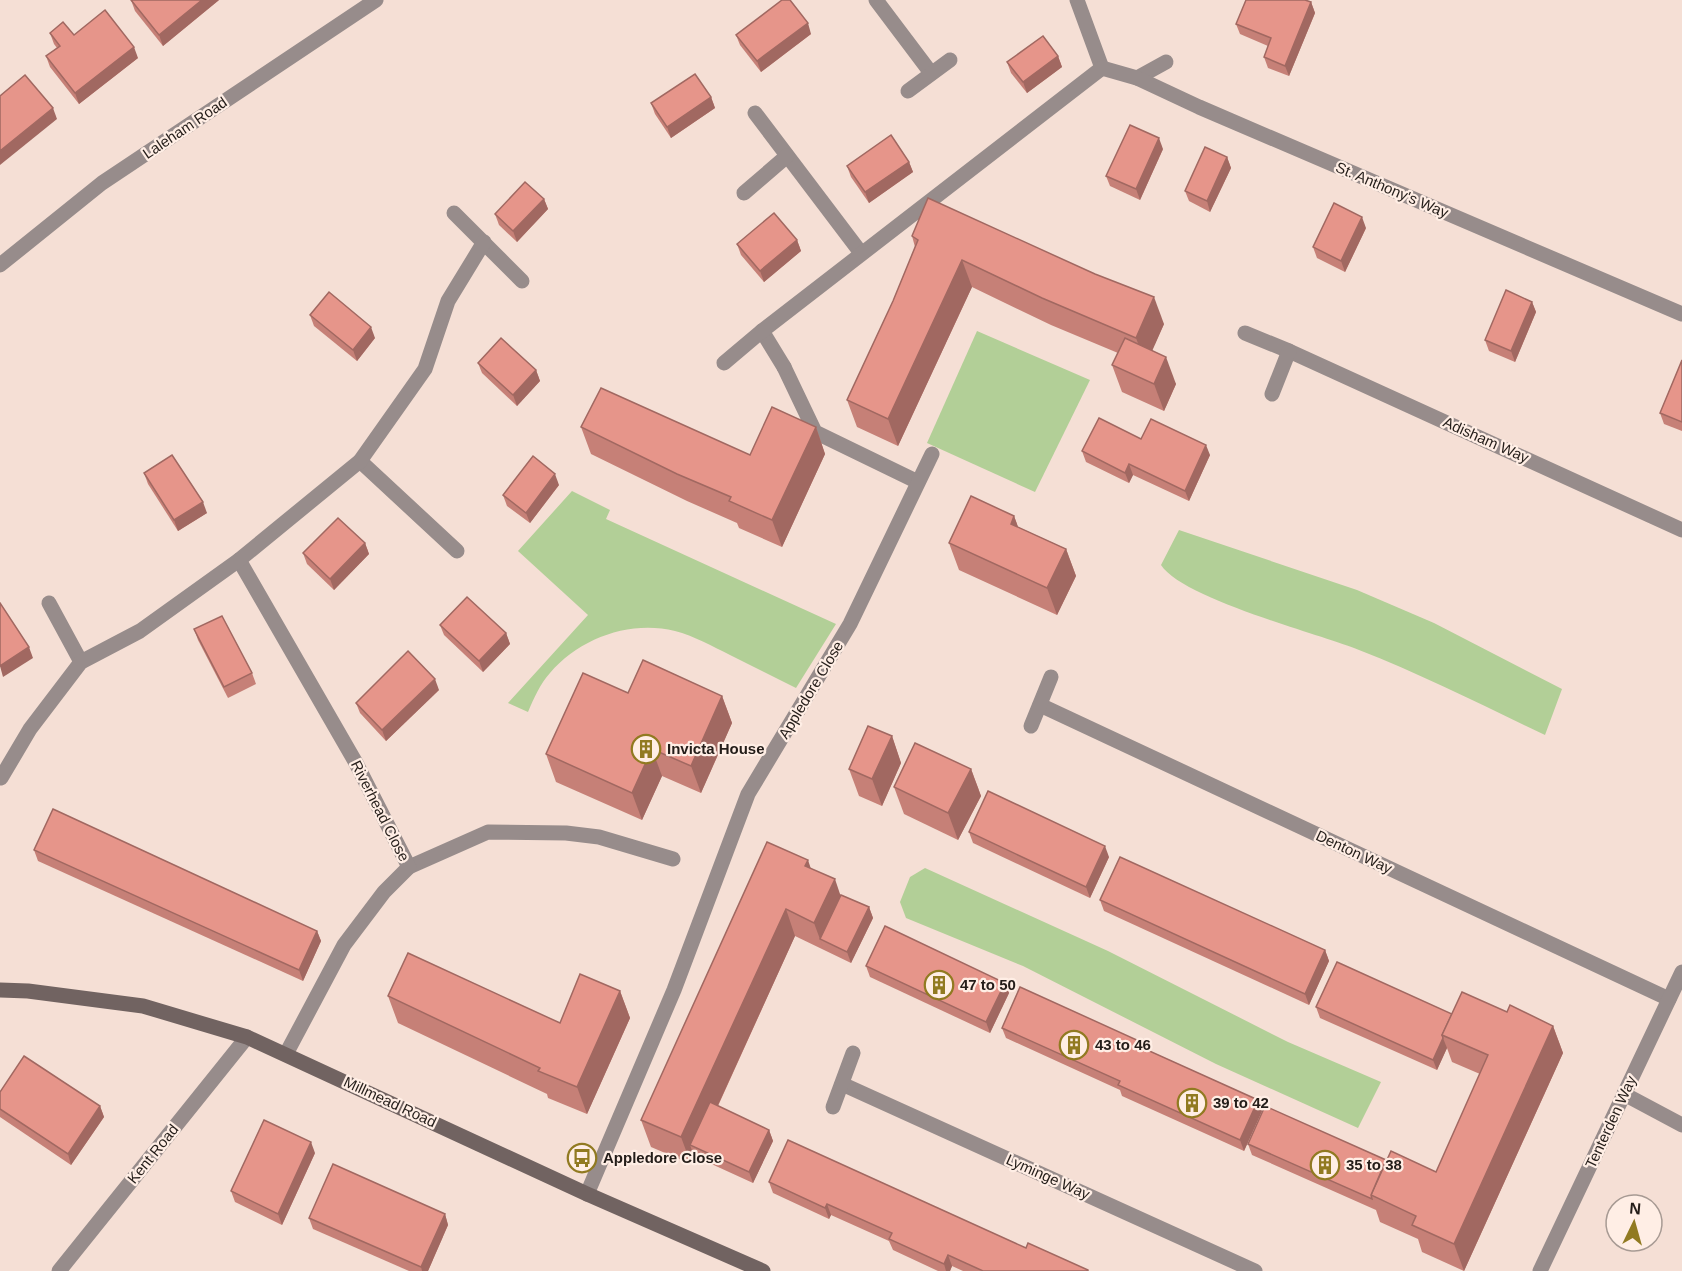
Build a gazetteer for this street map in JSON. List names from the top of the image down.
{
  "streets": {
    "main road": ["Millmead Road"],
    "street": [
      "Laleham Road",
      "St. Anthony's Way",
      "Adisham Way",
      "Appledore Close",
      "Riverhead Close",
      "Denton Way",
      "Tenterden Way",
      "Kent Road",
      "Lyminge Way"
    ]
  },
  "crossings": [
    ["Appledore Close", "Millmead Road"],
    ["Riverhead Close", "Millmead Road"],
    ["Denton Way", "Tenterden Way"],
    ["Millmead Road", "Kent Road"]
  ],
  "places": {
    "building": [
      "Invicta House",
      "47 to 50",
      "43 to 46",
      "39 to 42",
      "35 to 38"
    ],
    "bus stop": ["Appledore Close"]
  },
  "north": "top"
}
